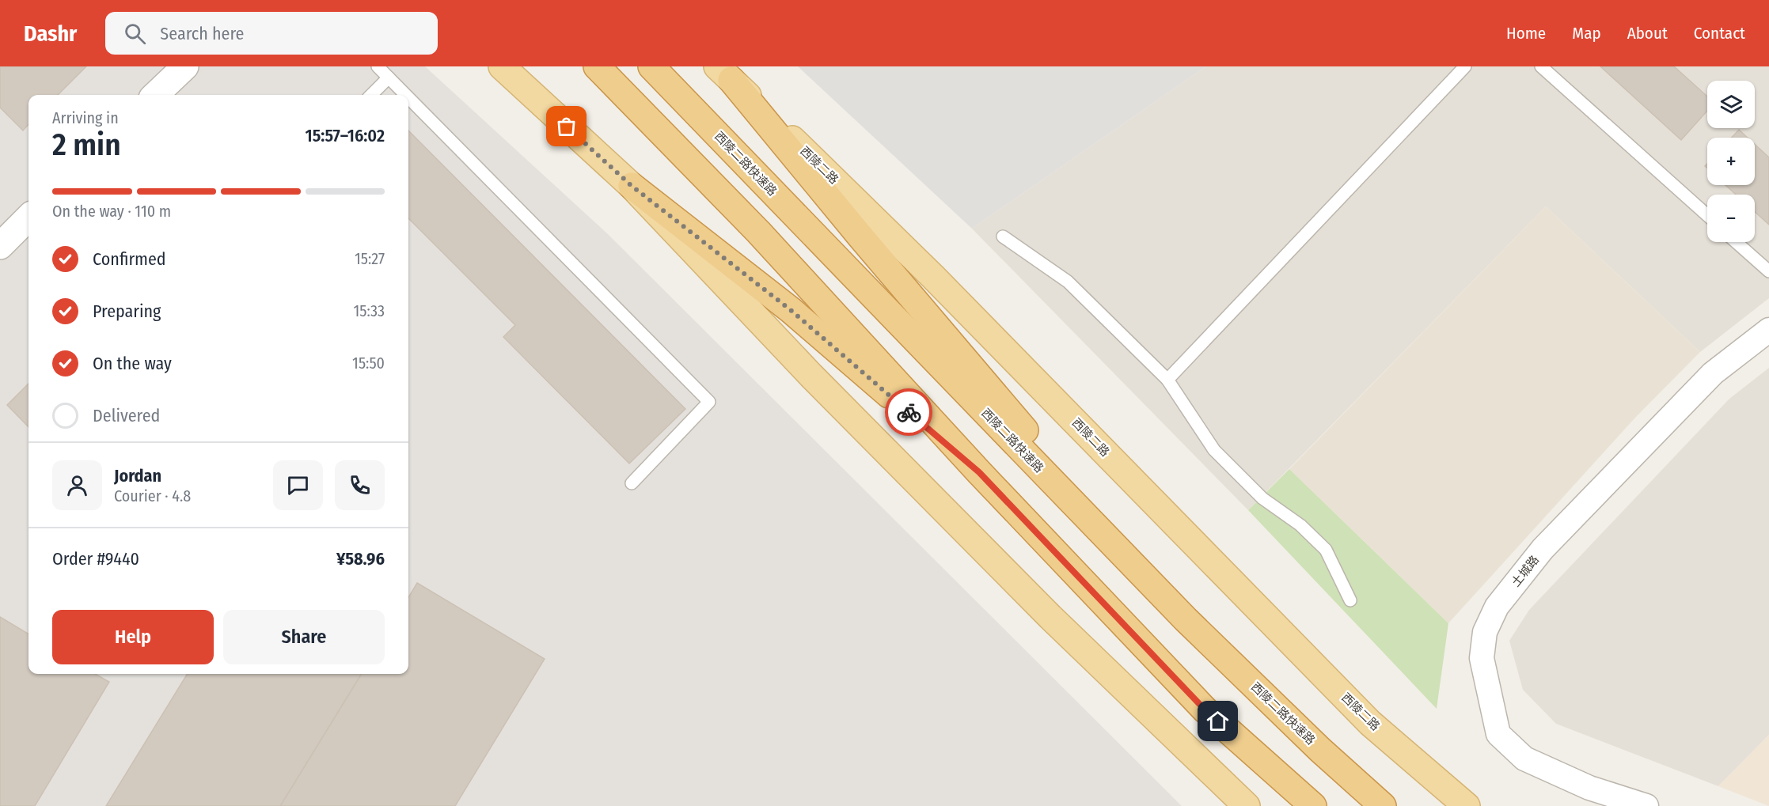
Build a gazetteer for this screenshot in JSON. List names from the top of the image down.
{
  "streets": {
    "highway": ["西陵二路快速路"],
    "main road": ["西陵二路"],
    "street": ["土城路"]
  },
  "page": {
    "header": "Dashr",
    "search": "Search here",
    "nav": [
      "Home",
      "Map",
      "About",
      "Contact"
    ],
    "map_buttons": ["+", "−"],
    "heading": ["2 min", "Arriving in", "15:57–16:02"],
    "panel": [
      "Jordan",
      "Courier · 4.8",
      "Order #9440",
      "¥58.96"
    ],
    "bar": "On the way · 110 m",
    "list": [
      ["Confirmed", "15:27"],
      ["Preparing", "15:33"],
      ["On the way", "15:50"],
      "Delivered"
    ],
    "buttons": ["Help", "Share"]
  }
}
